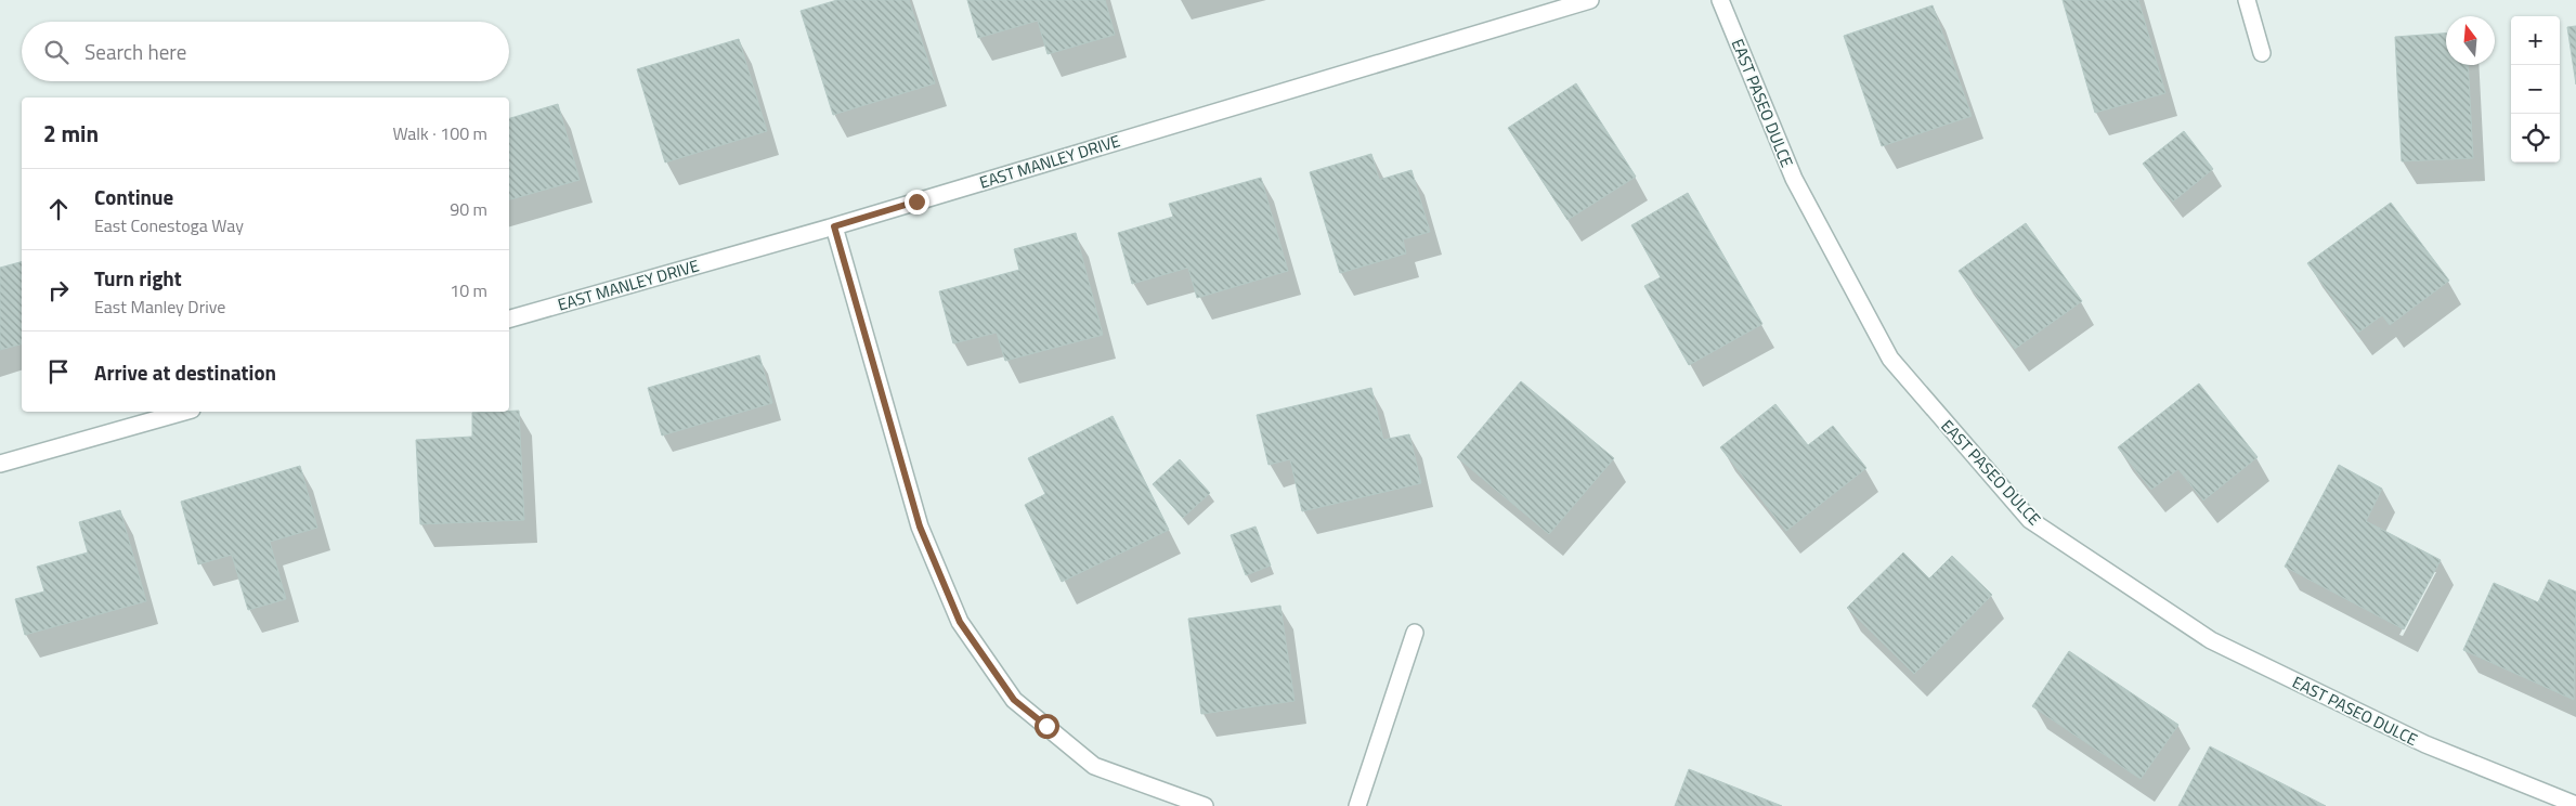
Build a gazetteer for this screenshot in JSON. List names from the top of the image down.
{
  "streets": {
    "street": ["EAST PASEO DULCE", "EAST MANLEY DRIVE"]
  },
  "north": "top",
  "page": {
    "map_buttons": ["+", "−"],
    "search": "Search here",
    "heading": ["2 min", "Walk · 100 m"],
    "list": [
      ["Continue", "East Conestoga Way", "90 m"],
      ["Turn right", "East Manley Drive", "10 m"],
      "Arrive at destination"
    ]
  }
}
